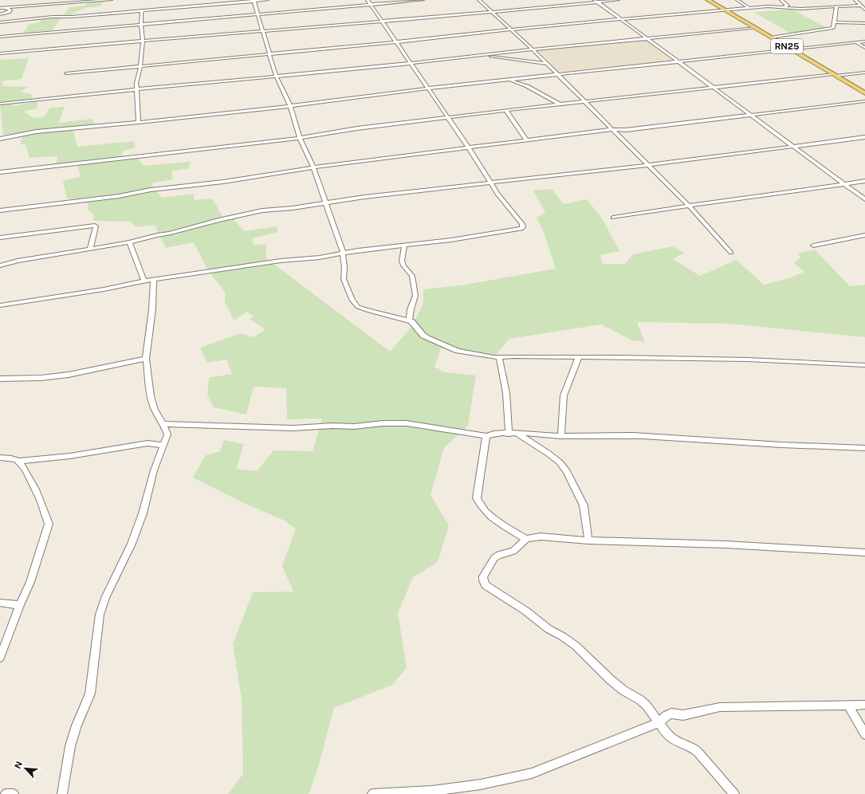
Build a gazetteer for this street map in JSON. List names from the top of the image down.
{
  "streets": {
    "main road": ["RN25"]
  },
  "north": "top left"
}
